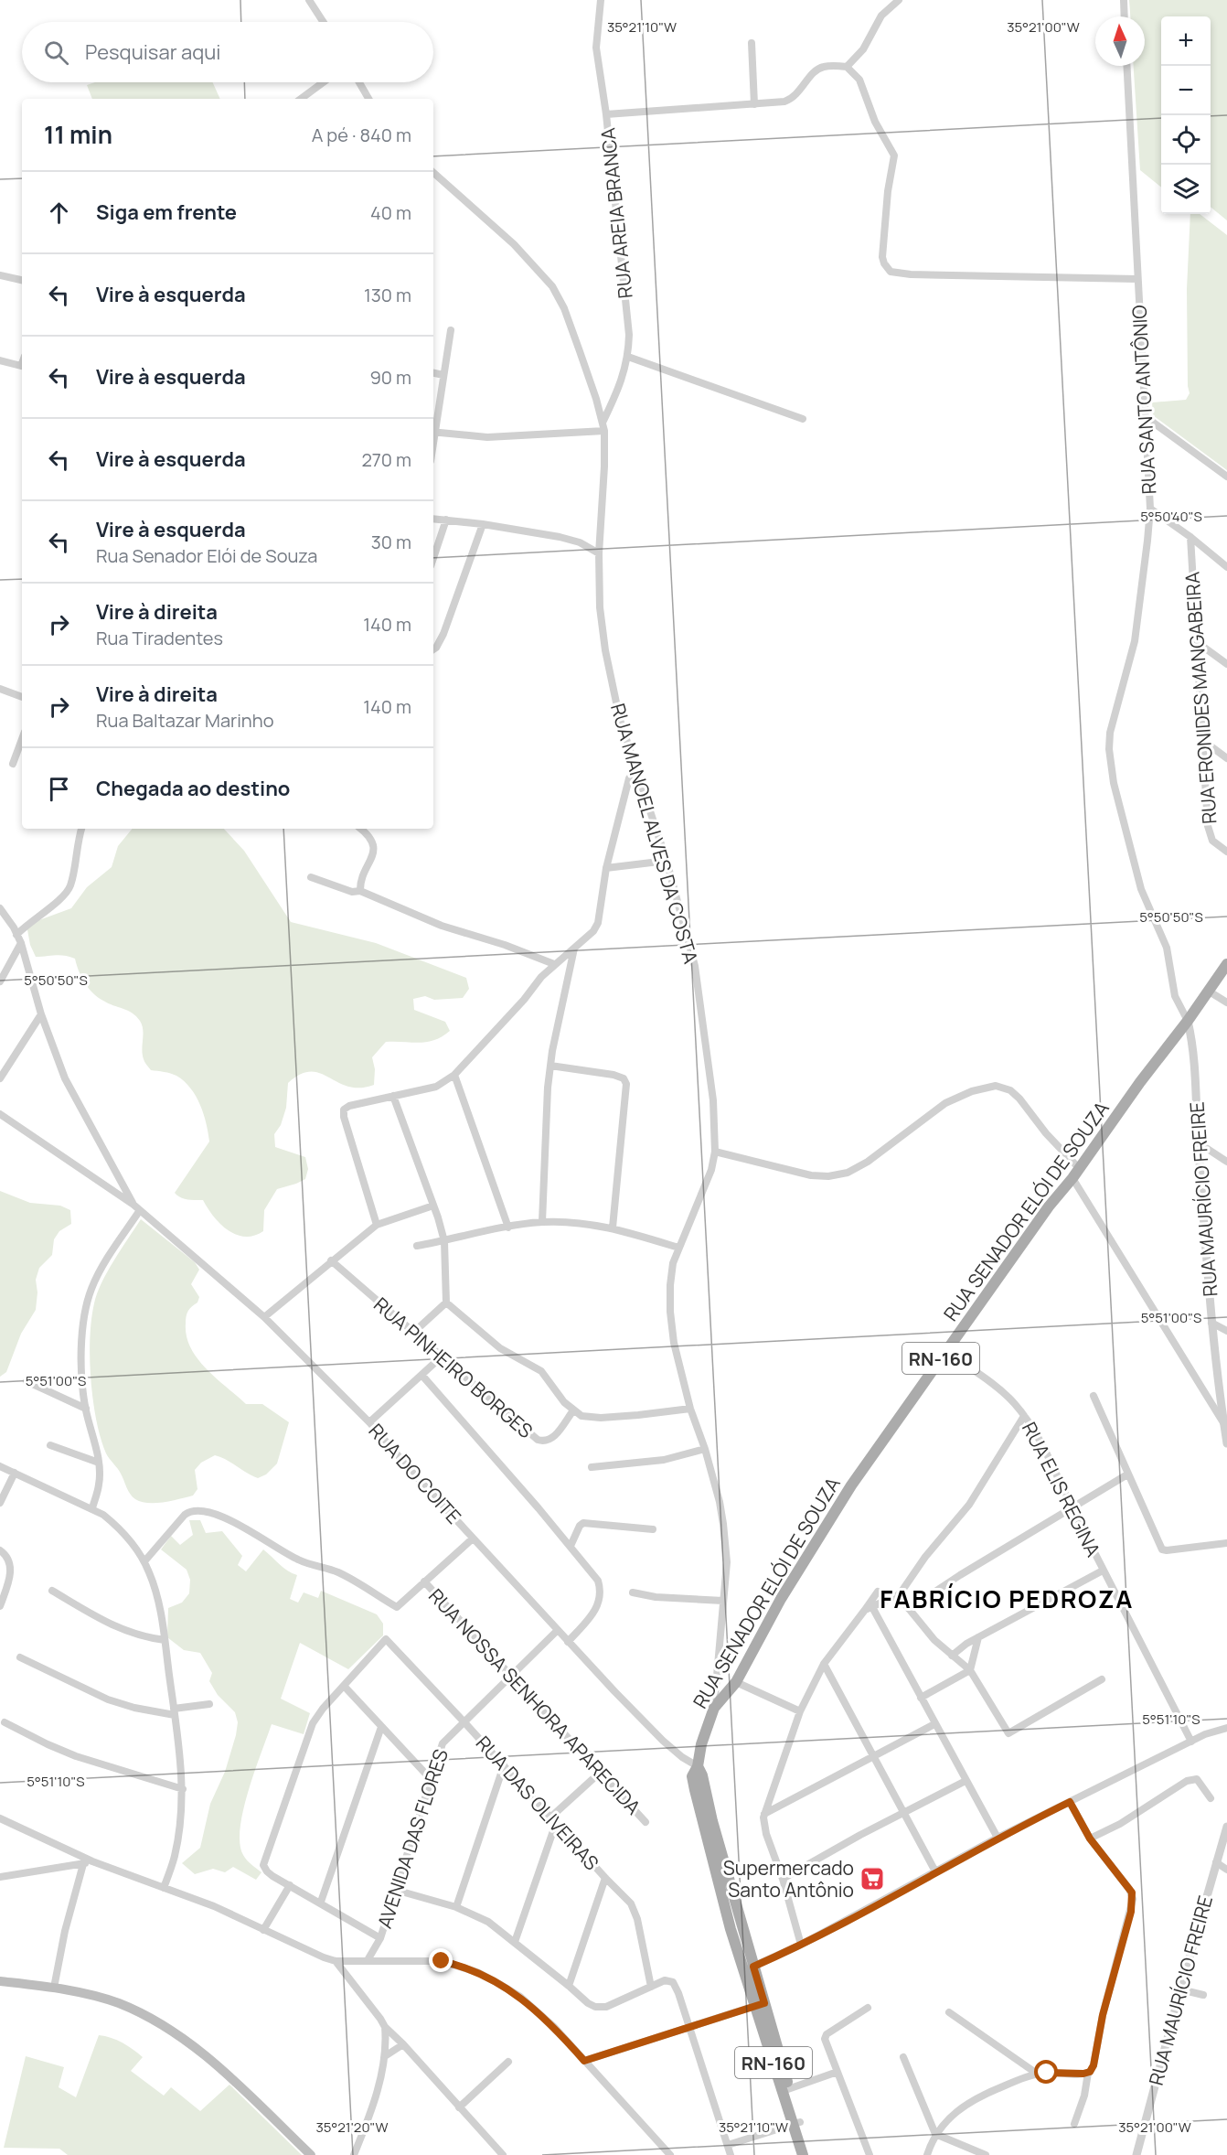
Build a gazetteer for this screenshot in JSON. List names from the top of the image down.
{
  "streets": {
    "main road": ["RUA SENADOR ELÓI DE SOUZA", "RN-160"],
    "street": [
      "RUA AREIA BRANCA",
      "RUA SANTO ANTÔNIO",
      "RUA ERONIDES MANGABEIRA",
      "RUA MANOEL ALVES DA COSTA",
      "RUA MAURÍCIO FREIRE",
      "RUA PINHEIRO BORGES",
      "RUA DO COITE",
      "RUA ELIS REGINA",
      "RUA NOSSA SENHORA APARECIDA",
      "RUA DAS OLIVEIRAS",
      "AVENIDA DAS FLORES"
    ]
  },
  "crossings": [
    ["RUA AREIA BRANCA", "RUA MANOEL ALVES DA COSTA"],
    ["RUA SANTO ANTÔNIO", "RUA MAURÍCIO FREIRE"],
    ["RUA SANTO ANTÔNIO", "RUA SENADOR ELÓI DE SOUZA"],
    ["RUA MANOEL ALVES DA COSTA", "RUA SENADOR ELÓI DE SOUZA"],
    ["RUA MAURÍCIO FREIRE", "RUA SENADOR ELÓI DE SOUZA"],
    ["RUA SENADOR ELÓI DE SOUZA", "RUA DO COITE"],
    ["RUA SENADOR ELÓI DE SOUZA", "RUA ELIS REGINA"],
    ["RUA DO COITE", "AVENIDA DAS FLORES"],
    ["RUA NOSSA SENHORA APARECIDA", "AVENIDA DAS FLORES"],
    ["RUA DAS OLIVEIRAS", "AVENIDA DAS FLORES"]
  ],
  "districts": ["FABRÍCIO PEDROZA"],
  "places": {
    "supermarket": ["Supermercado Santo Antônio"]
  },
  "north": "top",
  "page": {
    "map_buttons": ["+", "−"],
    "search": "Pesquisar aqui",
    "heading": ["11 min", "A pé · 840 m"],
    "list": [
      ["Siga em frente", "40 m"],
      ["Vire à esquerda", "130 m"],
      ["Vire à esquerda", "90 m"],
      ["Vire à esquerda", "270 m"],
      ["Vire à esquerda", "Rua Senador Elói de Souza", "30 m"],
      ["Vire à direita", "Rua Tiradentes", "140 m"],
      ["Vire à direita", "Rua Baltazar Marinho", "140 m"],
      "Chegada ao destino"
    ]
  },
  "coordinates": [
    "35°21'10\"W",
    "35°21'00\"W",
    "5°50'40\"S",
    "5°50'50\"S",
    "5°51'00\"S",
    "5°51'10\"S",
    "35°21'20\"W"
  ]
}
